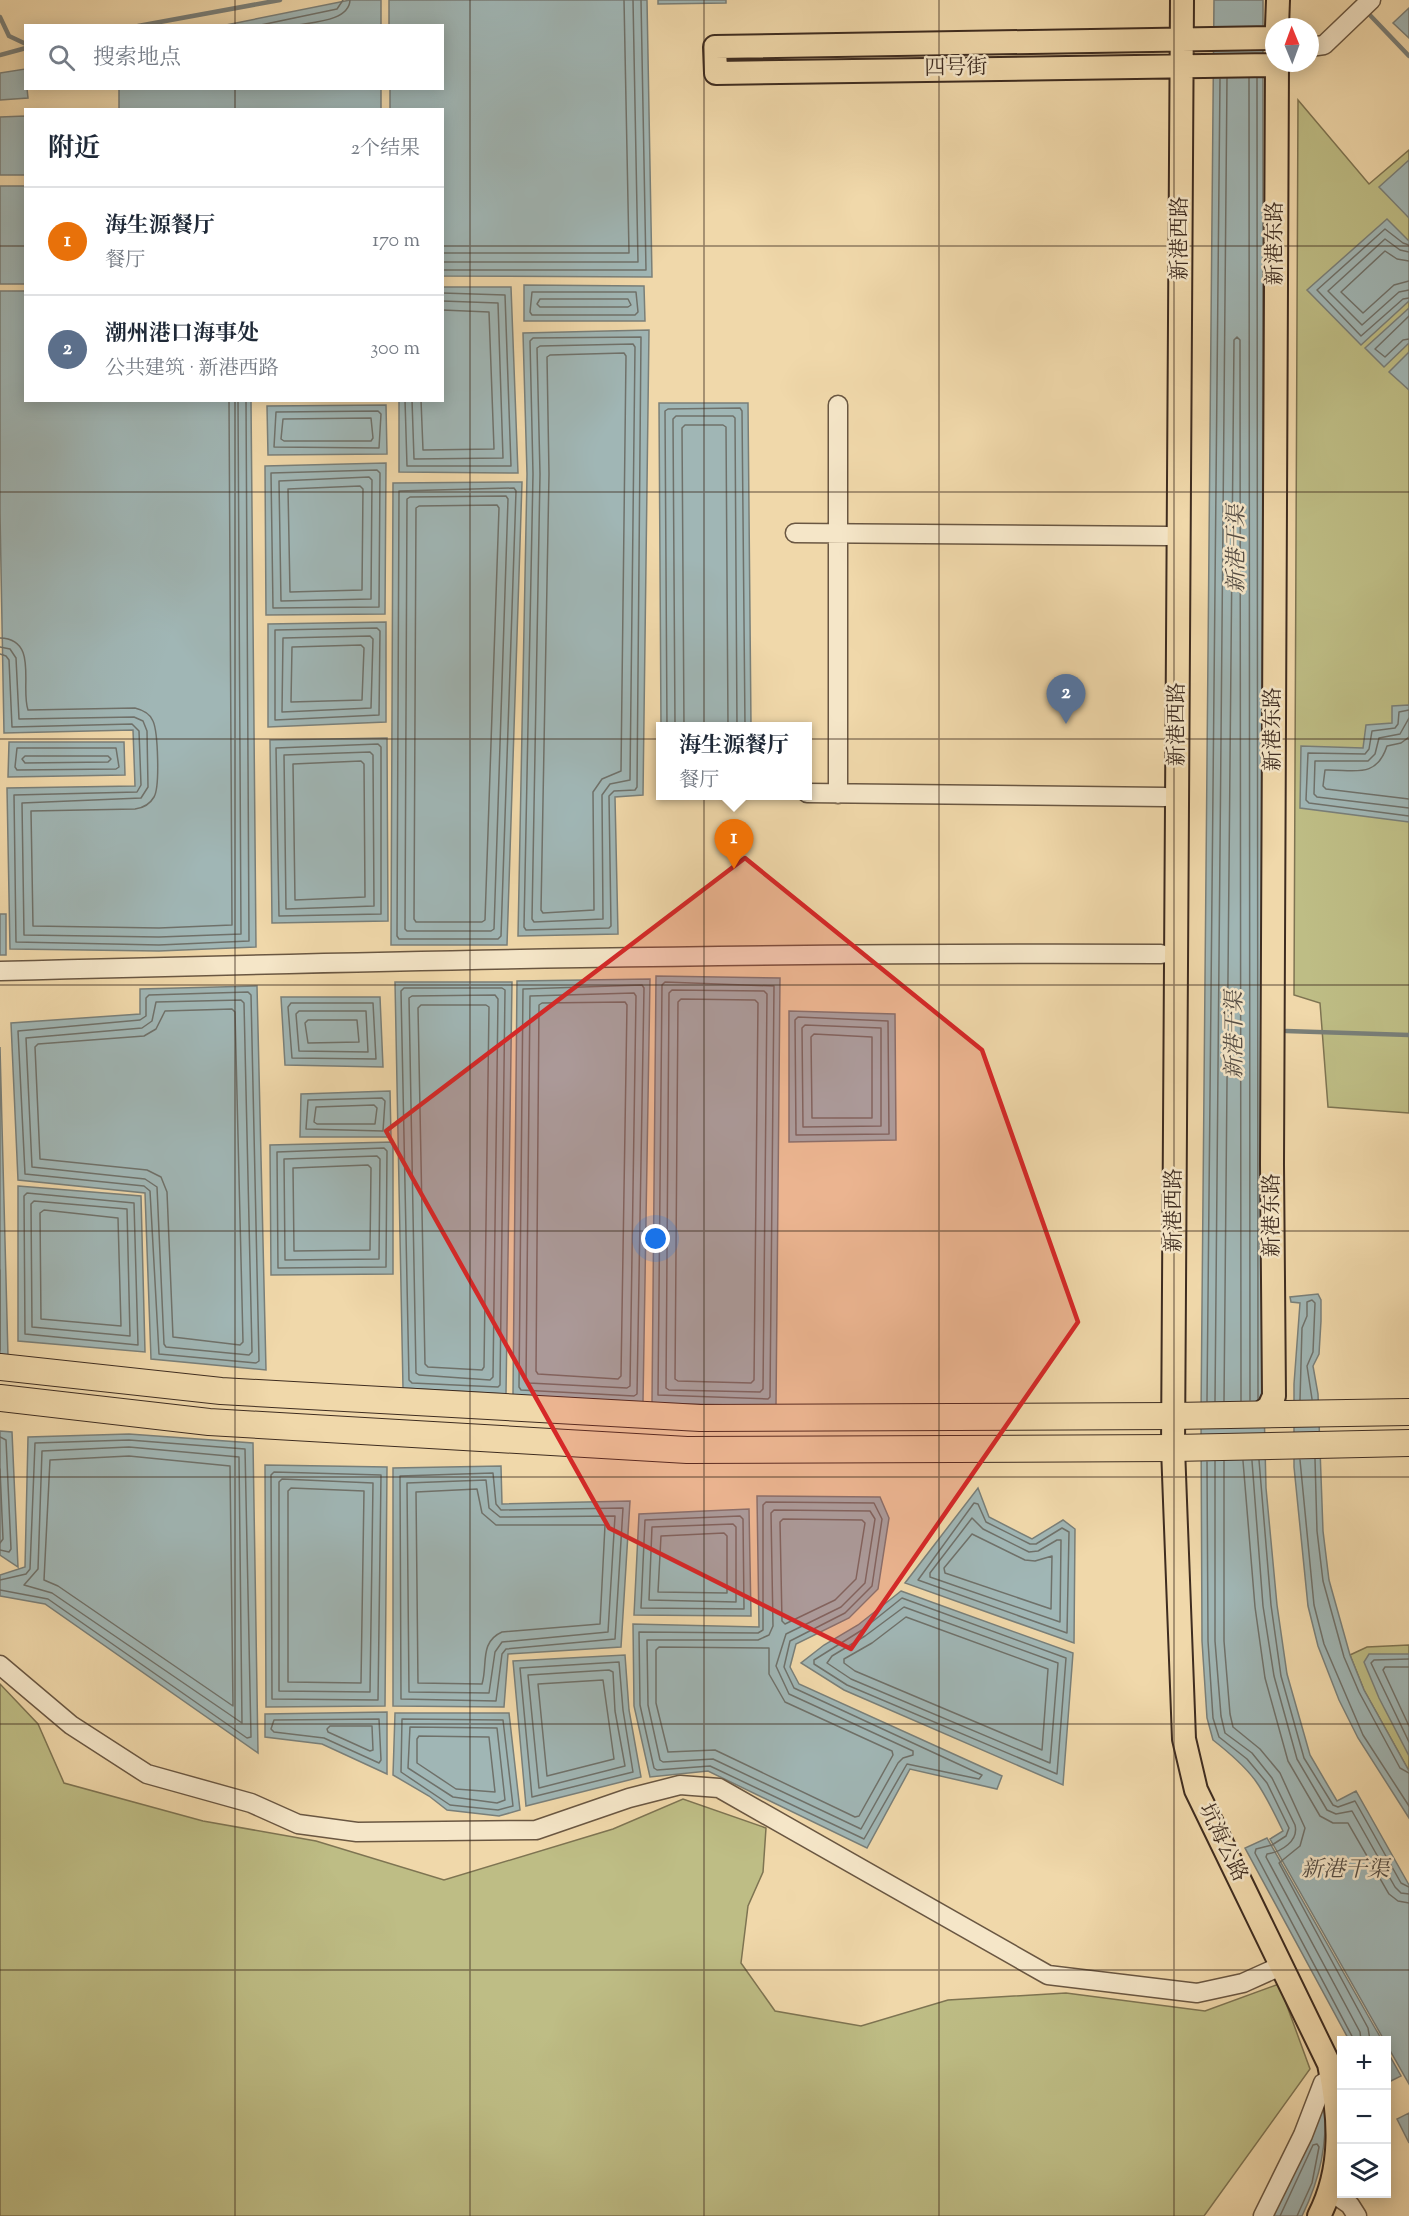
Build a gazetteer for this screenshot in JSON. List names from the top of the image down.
{
  "streets": {
    "main road": [
      "四号街",
      "新港西路",
      "新港东路",
      "坑海公路"
    ]
  },
  "crossings": [
    ["新港西路", "坑海公路"]
  ],
  "water": ["新港干渠"],
  "north": "top",
  "page": {
    "search": "搜索地点",
    "heading": ["附近", "2个结果"],
    "list": [
      {
        "mark": "1",
        "name": "海生源餐厅",
        "note": "餐厅",
        "value": "170 m"
      },
      {
        "mark": "2",
        "name": "潮州港口海事处",
        "note": "公共建筑 · 新港西路",
        "value": "300 m"
      }
    ],
    "pins": ["2", "1"],
    "popup": ["海生源餐厅", "餐厅"],
    "map_buttons": ["+", "−"]
  }
}
